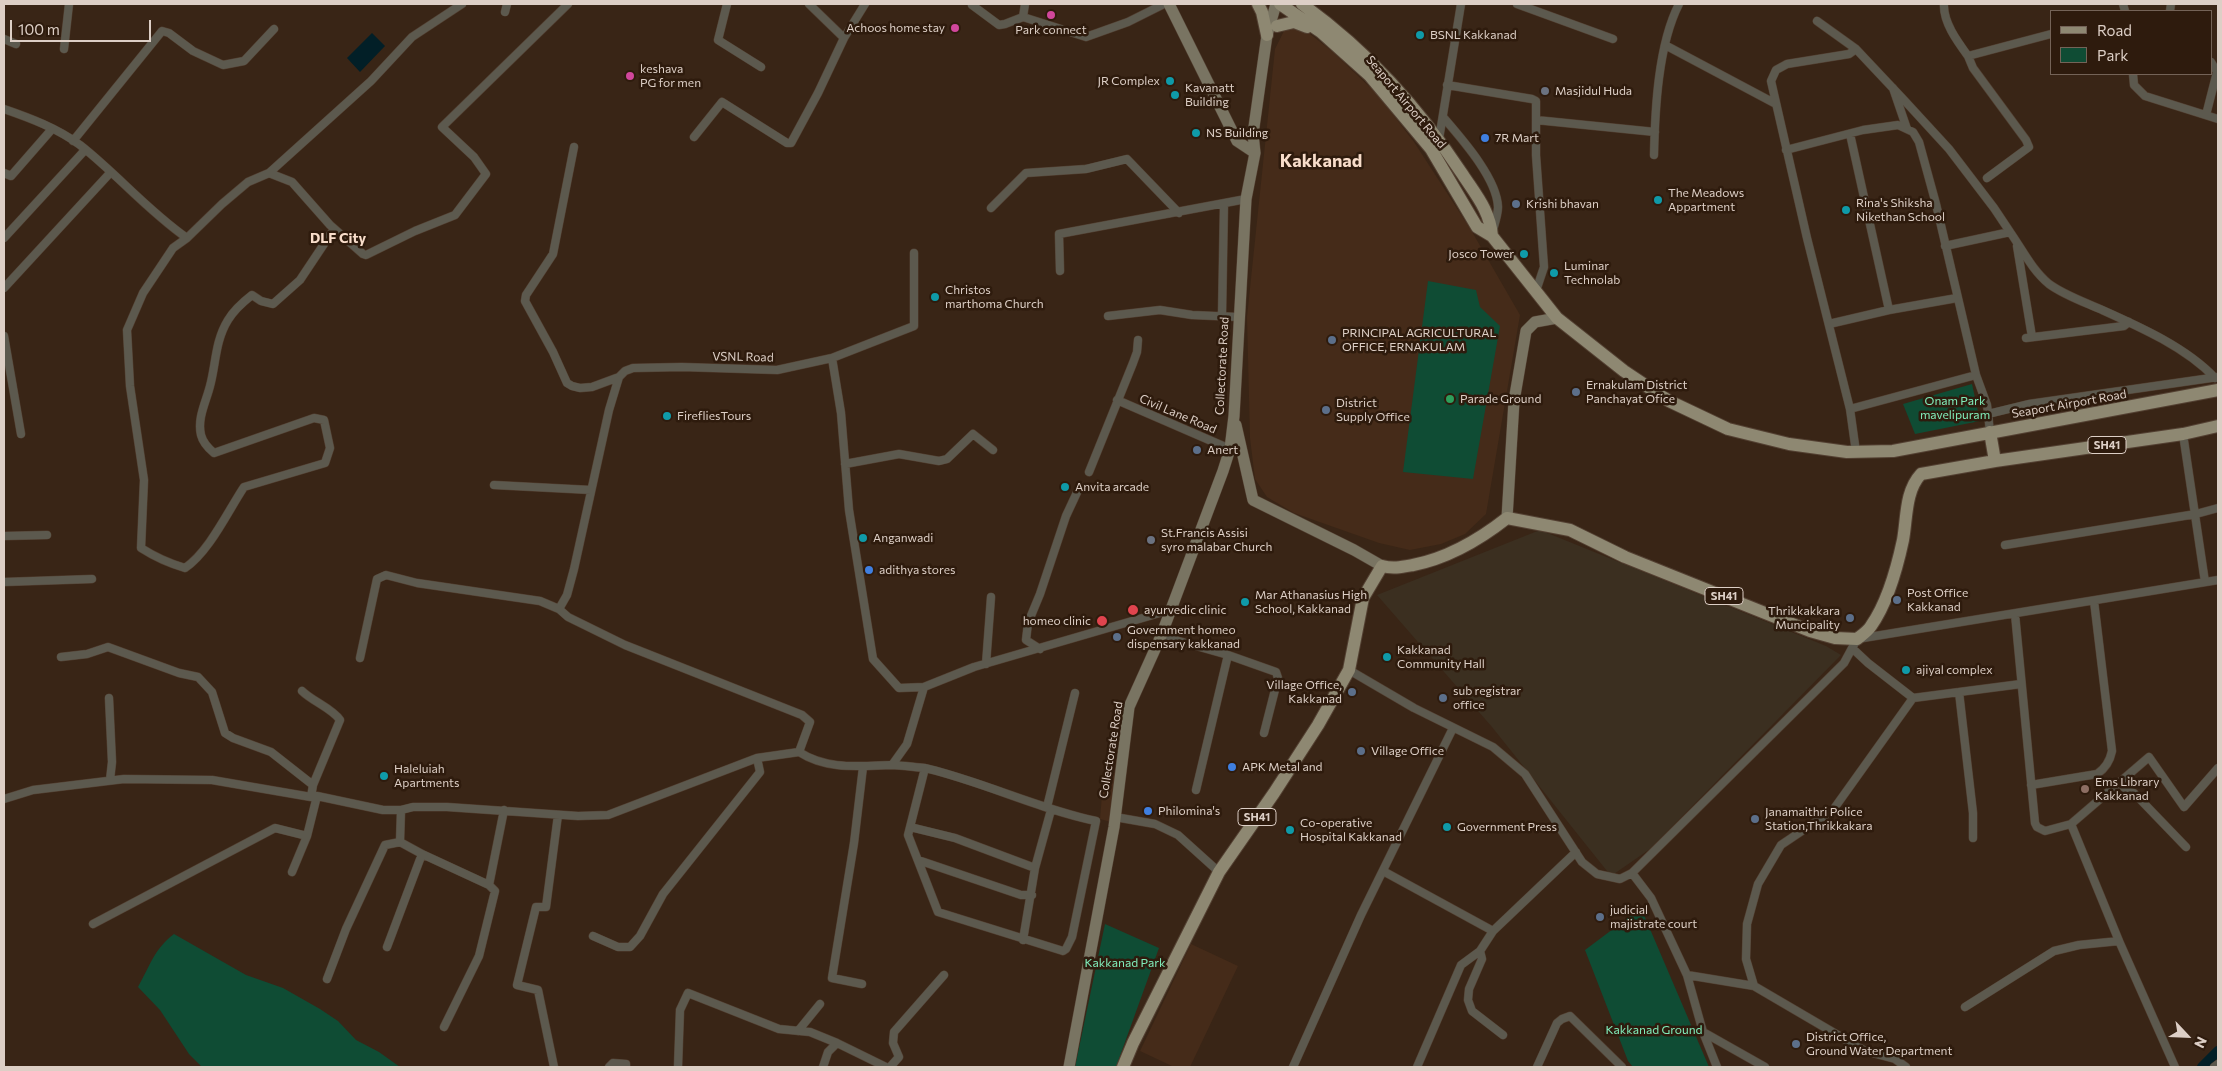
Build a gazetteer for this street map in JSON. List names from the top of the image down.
{
  "streets": {
    "main road": ["Seaport Airport Road", "SH41"],
    "street": ["VSNL Road", "Collectorate Road", "Civil Lane Road"]
  },
  "crossings": [
    ["Seaport Airport Road", "Collectorate Road"],
    ["Collectorate Road", "Civil Lane Road"]
  ],
  "districts": ["Kakkanad", "DLF City"],
  "parks": ["Onam Park mavelipuram", "Kakkanad Park", "Kakkanad Ground"],
  "places": [
    "Park connect",
    "Achoos home stay",
    "BSNL Kakkanad",
    "keshava PG for men",
    "JR Complex",
    "Masjidul Huda",
    "Kavanatt Building",
    "NS Building",
    "7R Mart",
    "The Meadows Appartment",
    "Krishi bhavan",
    "Rina's Shiksha Nikethan School",
    "Josco Tower",
    "Luminar Technolab",
    "Christos marthoma Church",
    "PRINCIPAL AGRICULTURAL OFFICE, ERNAKULAM",
    "Ernakulam District Panchayat Ofice",
    "Parade Ground",
    "District Supply Office",
    "FirefliesTours",
    "Anert",
    "Anvita arcade",
    "Anganwadi",
    "St.Francis Assisi syro malabar Church",
    "adithya stores",
    "Post Office Kakkanad",
    "Mar Athanasius High School, Kakkanad",
    "ayurvedic clinic",
    "Thrikkakkara Muncipality",
    "homeo clinic",
    "Government homeo dispensary kakkanad",
    "Kakkanad Community Hall",
    "ajiyal complex",
    "Village Office, Kakkanad",
    "sub registrar office",
    "Village Office",
    "APK Metal and",
    "Haleluiah Apartments",
    "Ems Library Kakkanad",
    "Philomina's",
    "Janamaithri Police Station,Thrikkakara",
    "Government Press",
    "Co-operative Hospital Kakkanad",
    "judicial majistrate court",
    "District Office, Ground Water Department"
  ],
  "legend": ["Road", "Park"],
  "scale_bar": "100 m",
  "north": "bottom right"
}
